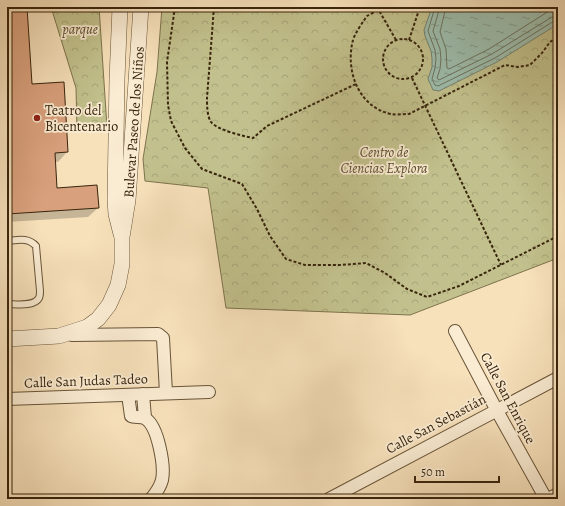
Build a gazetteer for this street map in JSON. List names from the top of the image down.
{
  "streets": {
    "street": [
      "Bulevar Paseo de los Niños",
      "Calle San Judas Tadeo",
      "Calle San Enrique",
      "Calle San Sebastián"
    ]
  },
  "crossings": [
    ["Calle San Enrique", "Calle San Sebastián"]
  ],
  "parks": ["parque", "Centro de Ciencias Explora"],
  "places": ["Teatro del Bicentenario"],
  "scale_bar": "50 m"
}
